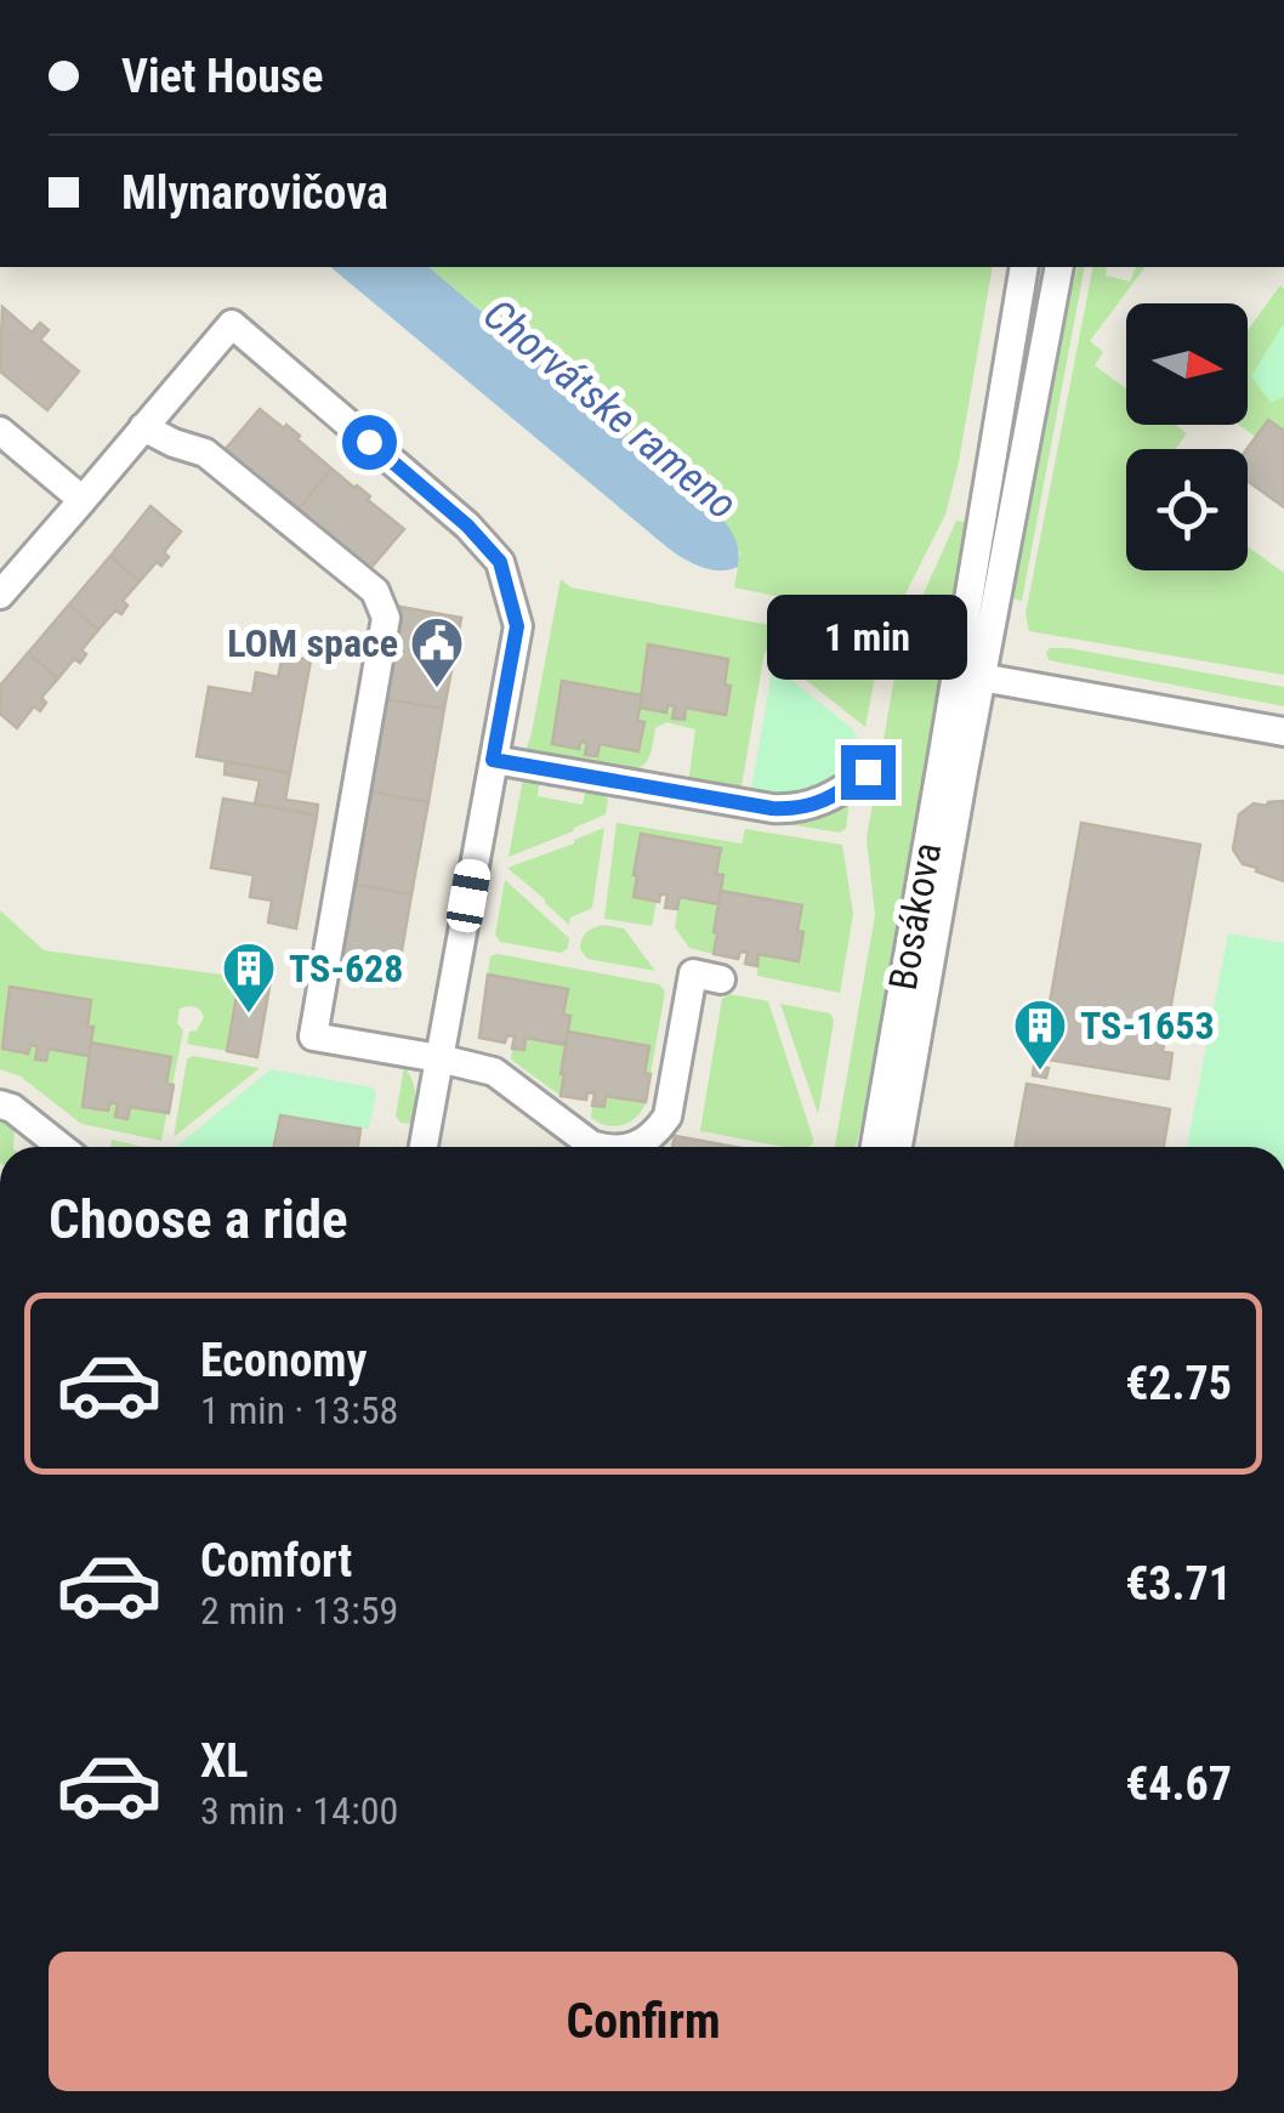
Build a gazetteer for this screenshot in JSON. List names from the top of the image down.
{
  "streets": {
    "street": ["Bosákova"]
  },
  "water": ["Chorvátske rameno"],
  "places": {
    "public building": ["LOM space"],
    "building": ["TS-628", "TS-1653"]
  },
  "north": "right",
  "page": {
    "banner": ["Viet House", "Mlynarovičova"],
    "bubble": "1 min",
    "heading": "Choose a ride",
    "list": [
      {
        "name": "Economy",
        "note": "1 min · 13:58",
        "value": "€2.75"
      },
      {
        "name": "Comfort",
        "note": "2 min · 13:59",
        "value": "€3.71"
      },
      {
        "name": "XL",
        "note": "3 min · 14:00",
        "value": "€4.67"
      }
    ],
    "buttons": "Confirm"
  }
}
